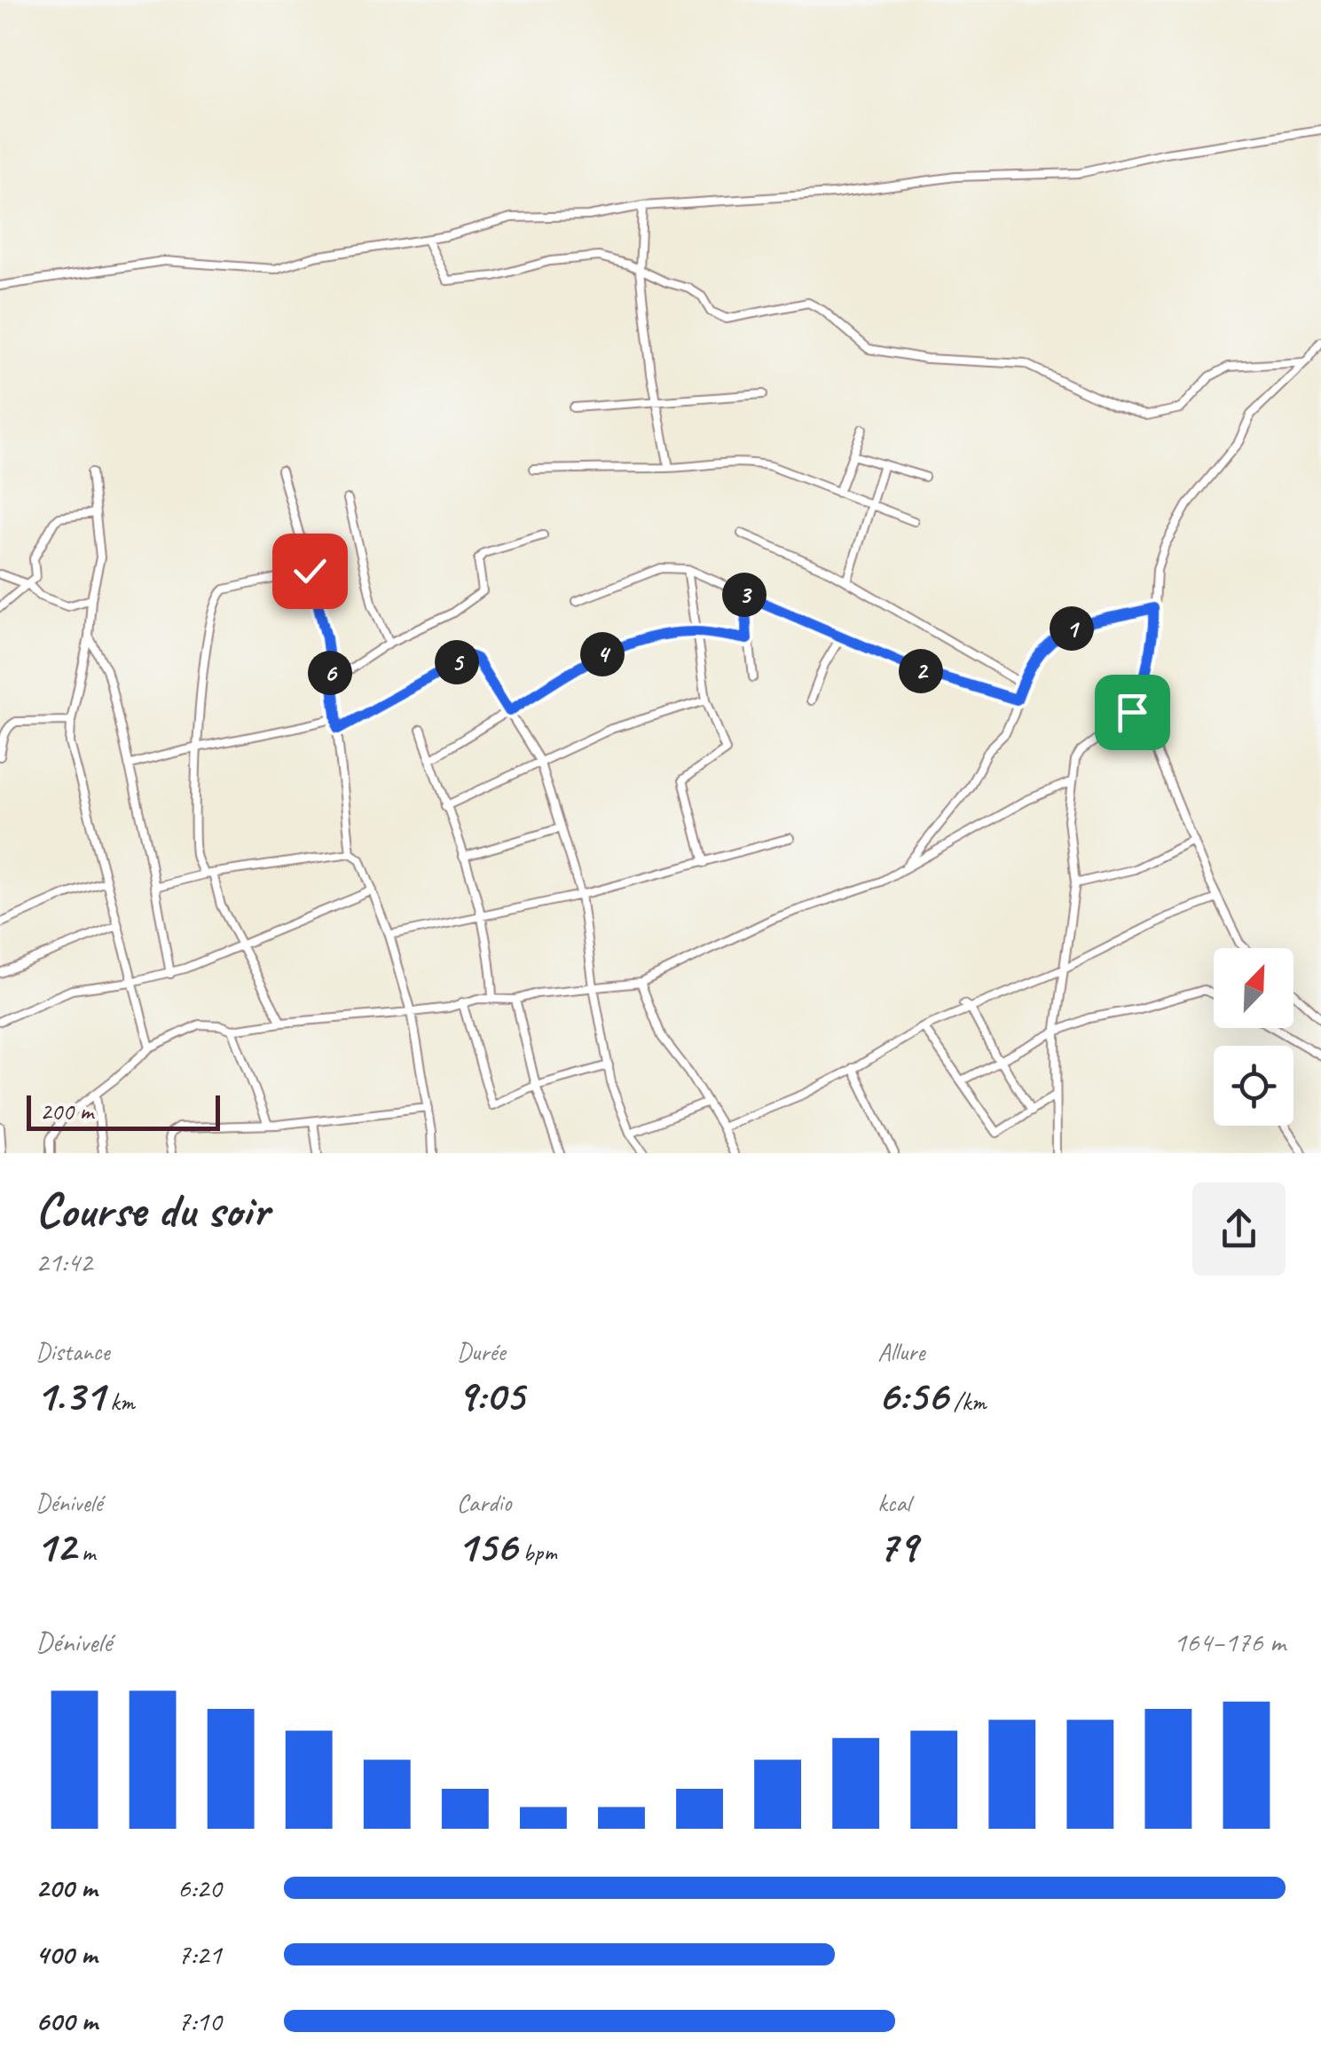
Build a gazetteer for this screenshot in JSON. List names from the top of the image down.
{
  "scale_bar": "200 m",
  "north": "top right",
  "page": {
    "pins": [
      "3",
      "1",
      "4",
      "5",
      "2",
      "6"
    ],
    "scale": "200 m",
    "heading": ["Course du soir", "21:42"],
    "stats": [
      ["Distance", "1.31 km"],
      ["Durée", "9:05"],
      ["Allure", "6:56 /km"],
      ["Dénivelé", "12 m"],
      ["Cardio", "156 bpm"],
      ["kcal", "79"]
    ],
    "chart": ["Dénivelé", "164–176 m"],
    "list": [
      {
        "name": "200 m",
        "note": "6:20"
      },
      {
        "name": "400 m",
        "note": "7:21"
      },
      {
        "name": "600 m",
        "note": "7:10"
      }
    ]
  }
}
